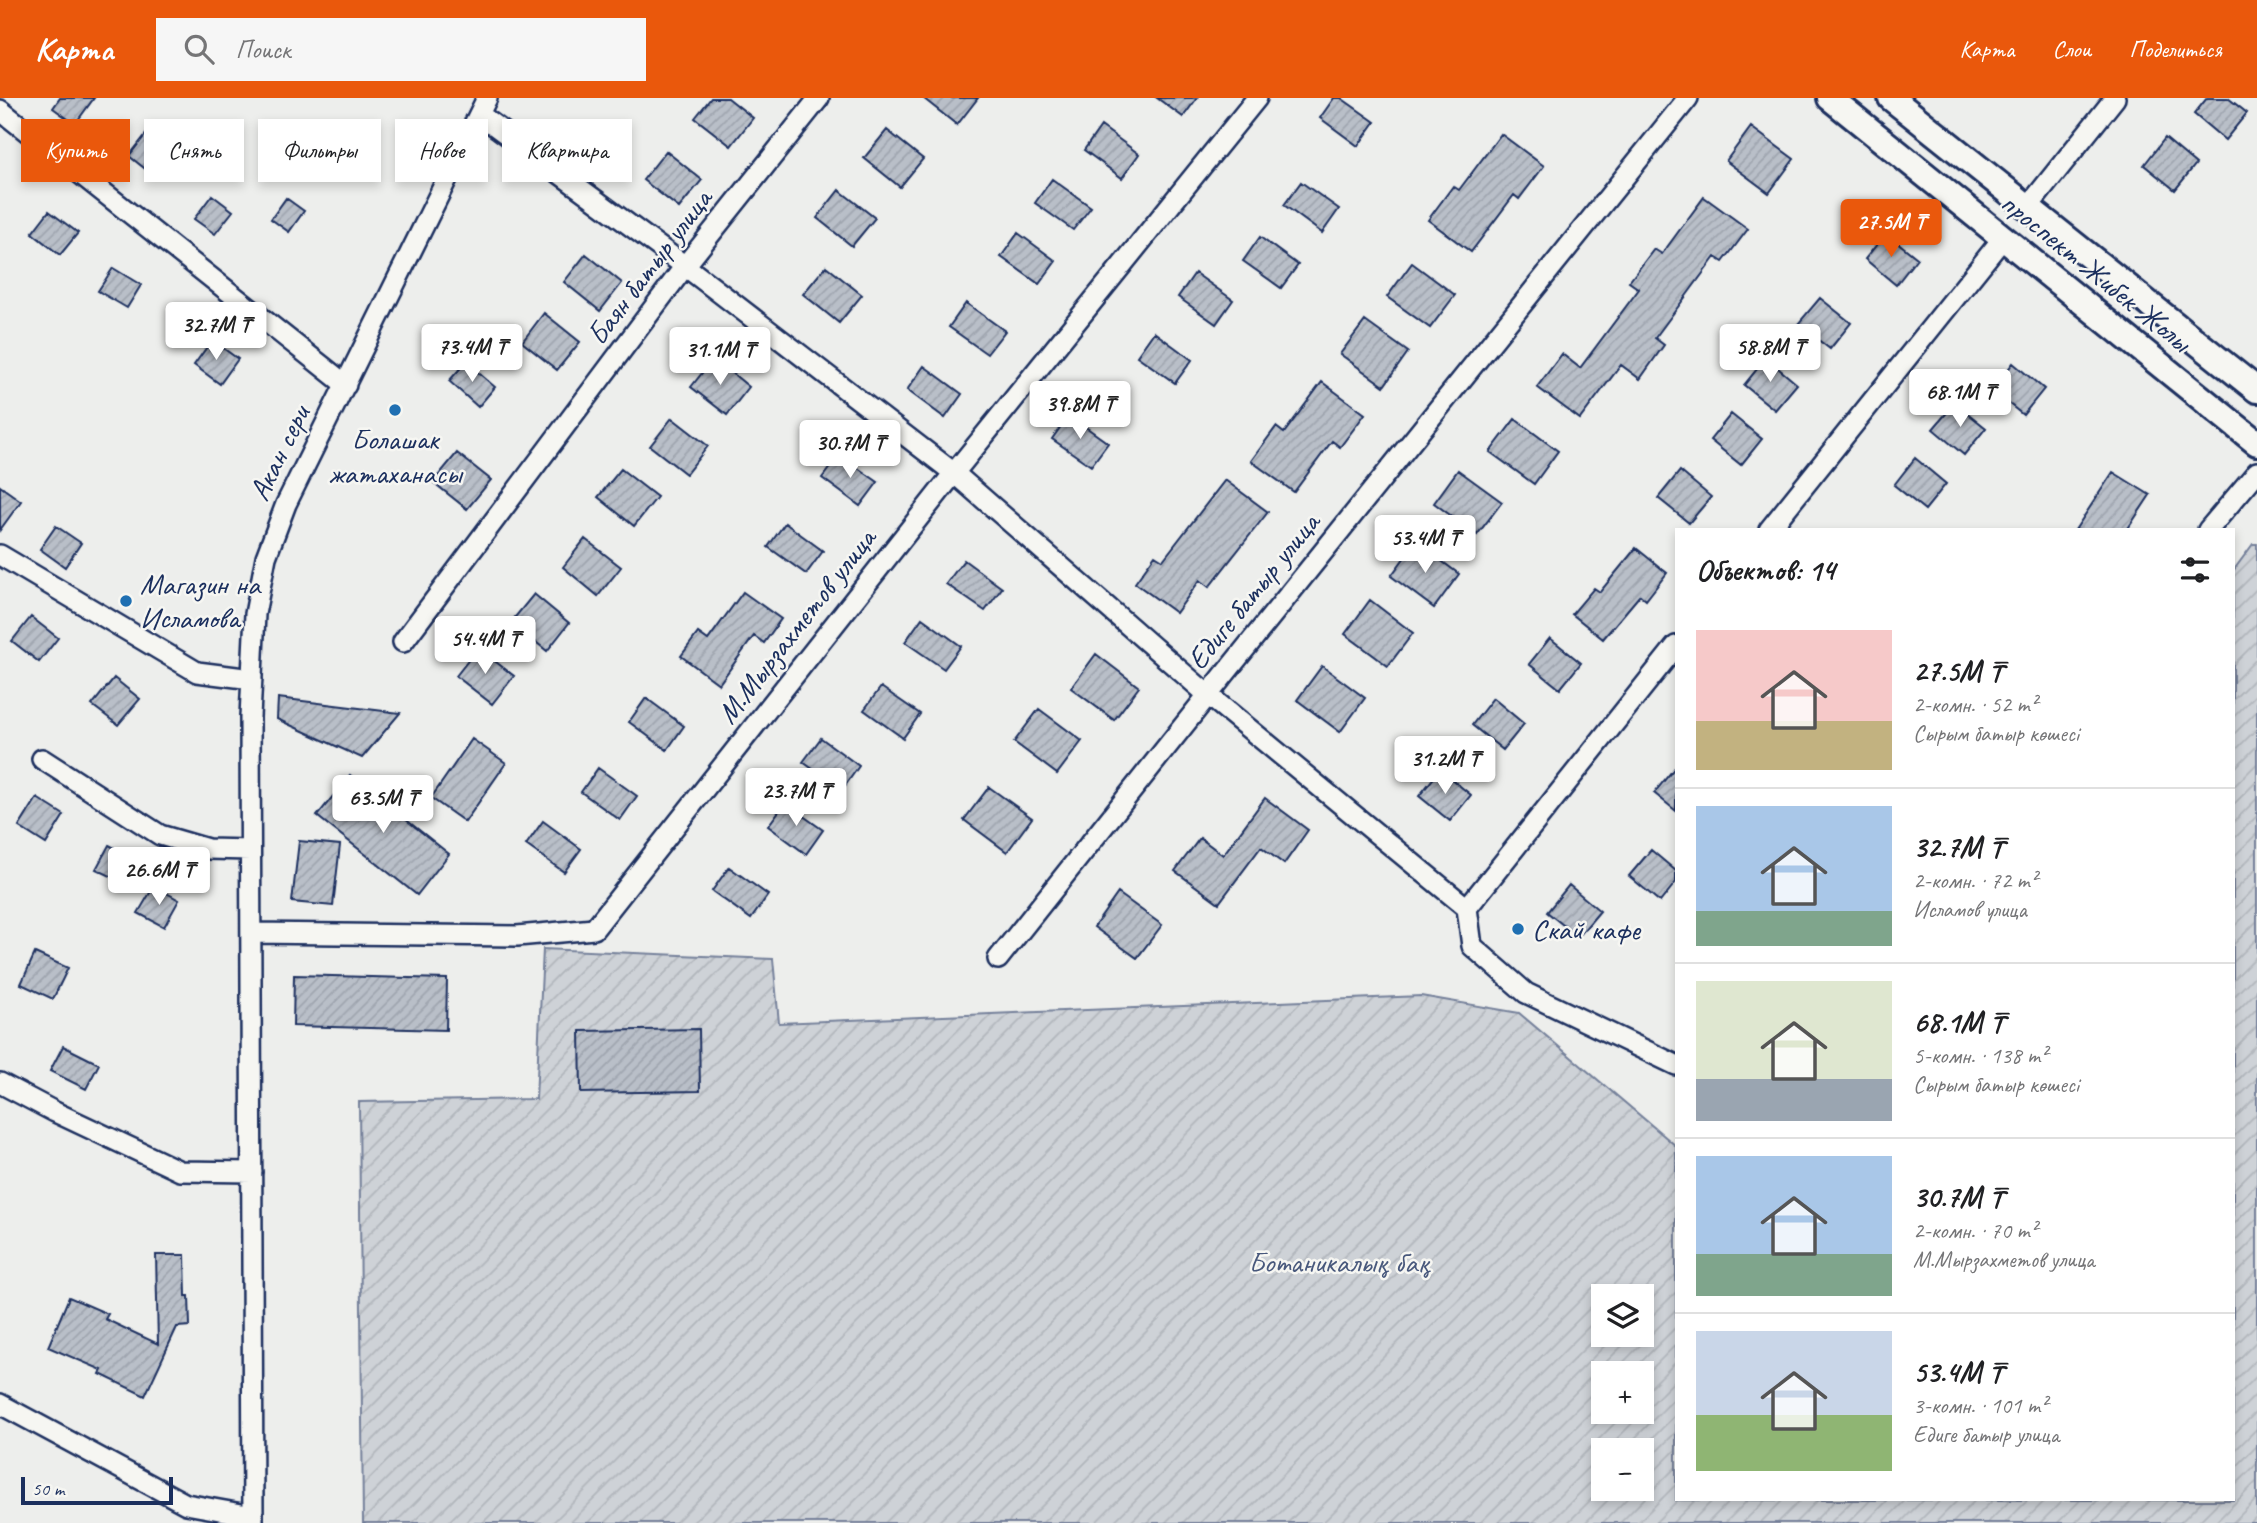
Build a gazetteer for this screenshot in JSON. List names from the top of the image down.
{
  "streets": {
    "street": [
      "Баян батыр улица",
      "проспект Жибек Жолы",
      "Акан сери",
      "Едиге батыр улица",
      "М.Мырзахметов улица"
    ]
  },
  "crossings": [
    ["Акан сери", "М.Мырзахметов улица"]
  ],
  "parks": ["Ботаникалық бақ"],
  "places": ["Болашак жатаханасы", "Магазин на Исламова", "Скай кафе"],
  "scale_bar": "50 m",
  "page": {
    "header": "Карта",
    "search": "Поиск",
    "nav": ["Карта", "Слои", "Поделиться"],
    "chip": [
      "Купить",
      "Снять",
      "Фильтры",
      "Новое",
      "Квартира"
    ],
    "price": [
      "27.5M ₸",
      "32.7M ₸",
      "73.4M ₸",
      "58.8M ₸",
      "31.1M ₸",
      "68.1M ₸",
      "39.8M ₸",
      "30.7M ₸",
      "53.4M ₸",
      "54.4M ₸",
      "31.2M ₸",
      "23.7M ₸",
      "63.5M ₸",
      "26.6M ₸"
    ],
    "heading": "Объектов: 14",
    "list": [
      {
        "name": "27.5M ₸",
        "note": "2-комн. · 52 m² · Сырым батыр көшесі"
      },
      {
        "name": "32.7M ₸",
        "note": "2-комн. · 72 m² · Исламов улица"
      },
      {
        "name": "68.1M ₸",
        "note": "5-комн. · 138 m² · Сырым батыр көшесі"
      },
      {
        "name": "30.7M ₸",
        "note": "2-комн. · 70 m² · М.Мырзахметов улица"
      },
      {
        "name": "53.4M ₸",
        "note": "3-комн. · 101 m² · Едиге батыр улица"
      }
    ],
    "map_buttons": ["+", "−"],
    "scale": "50 m"
  }
}
